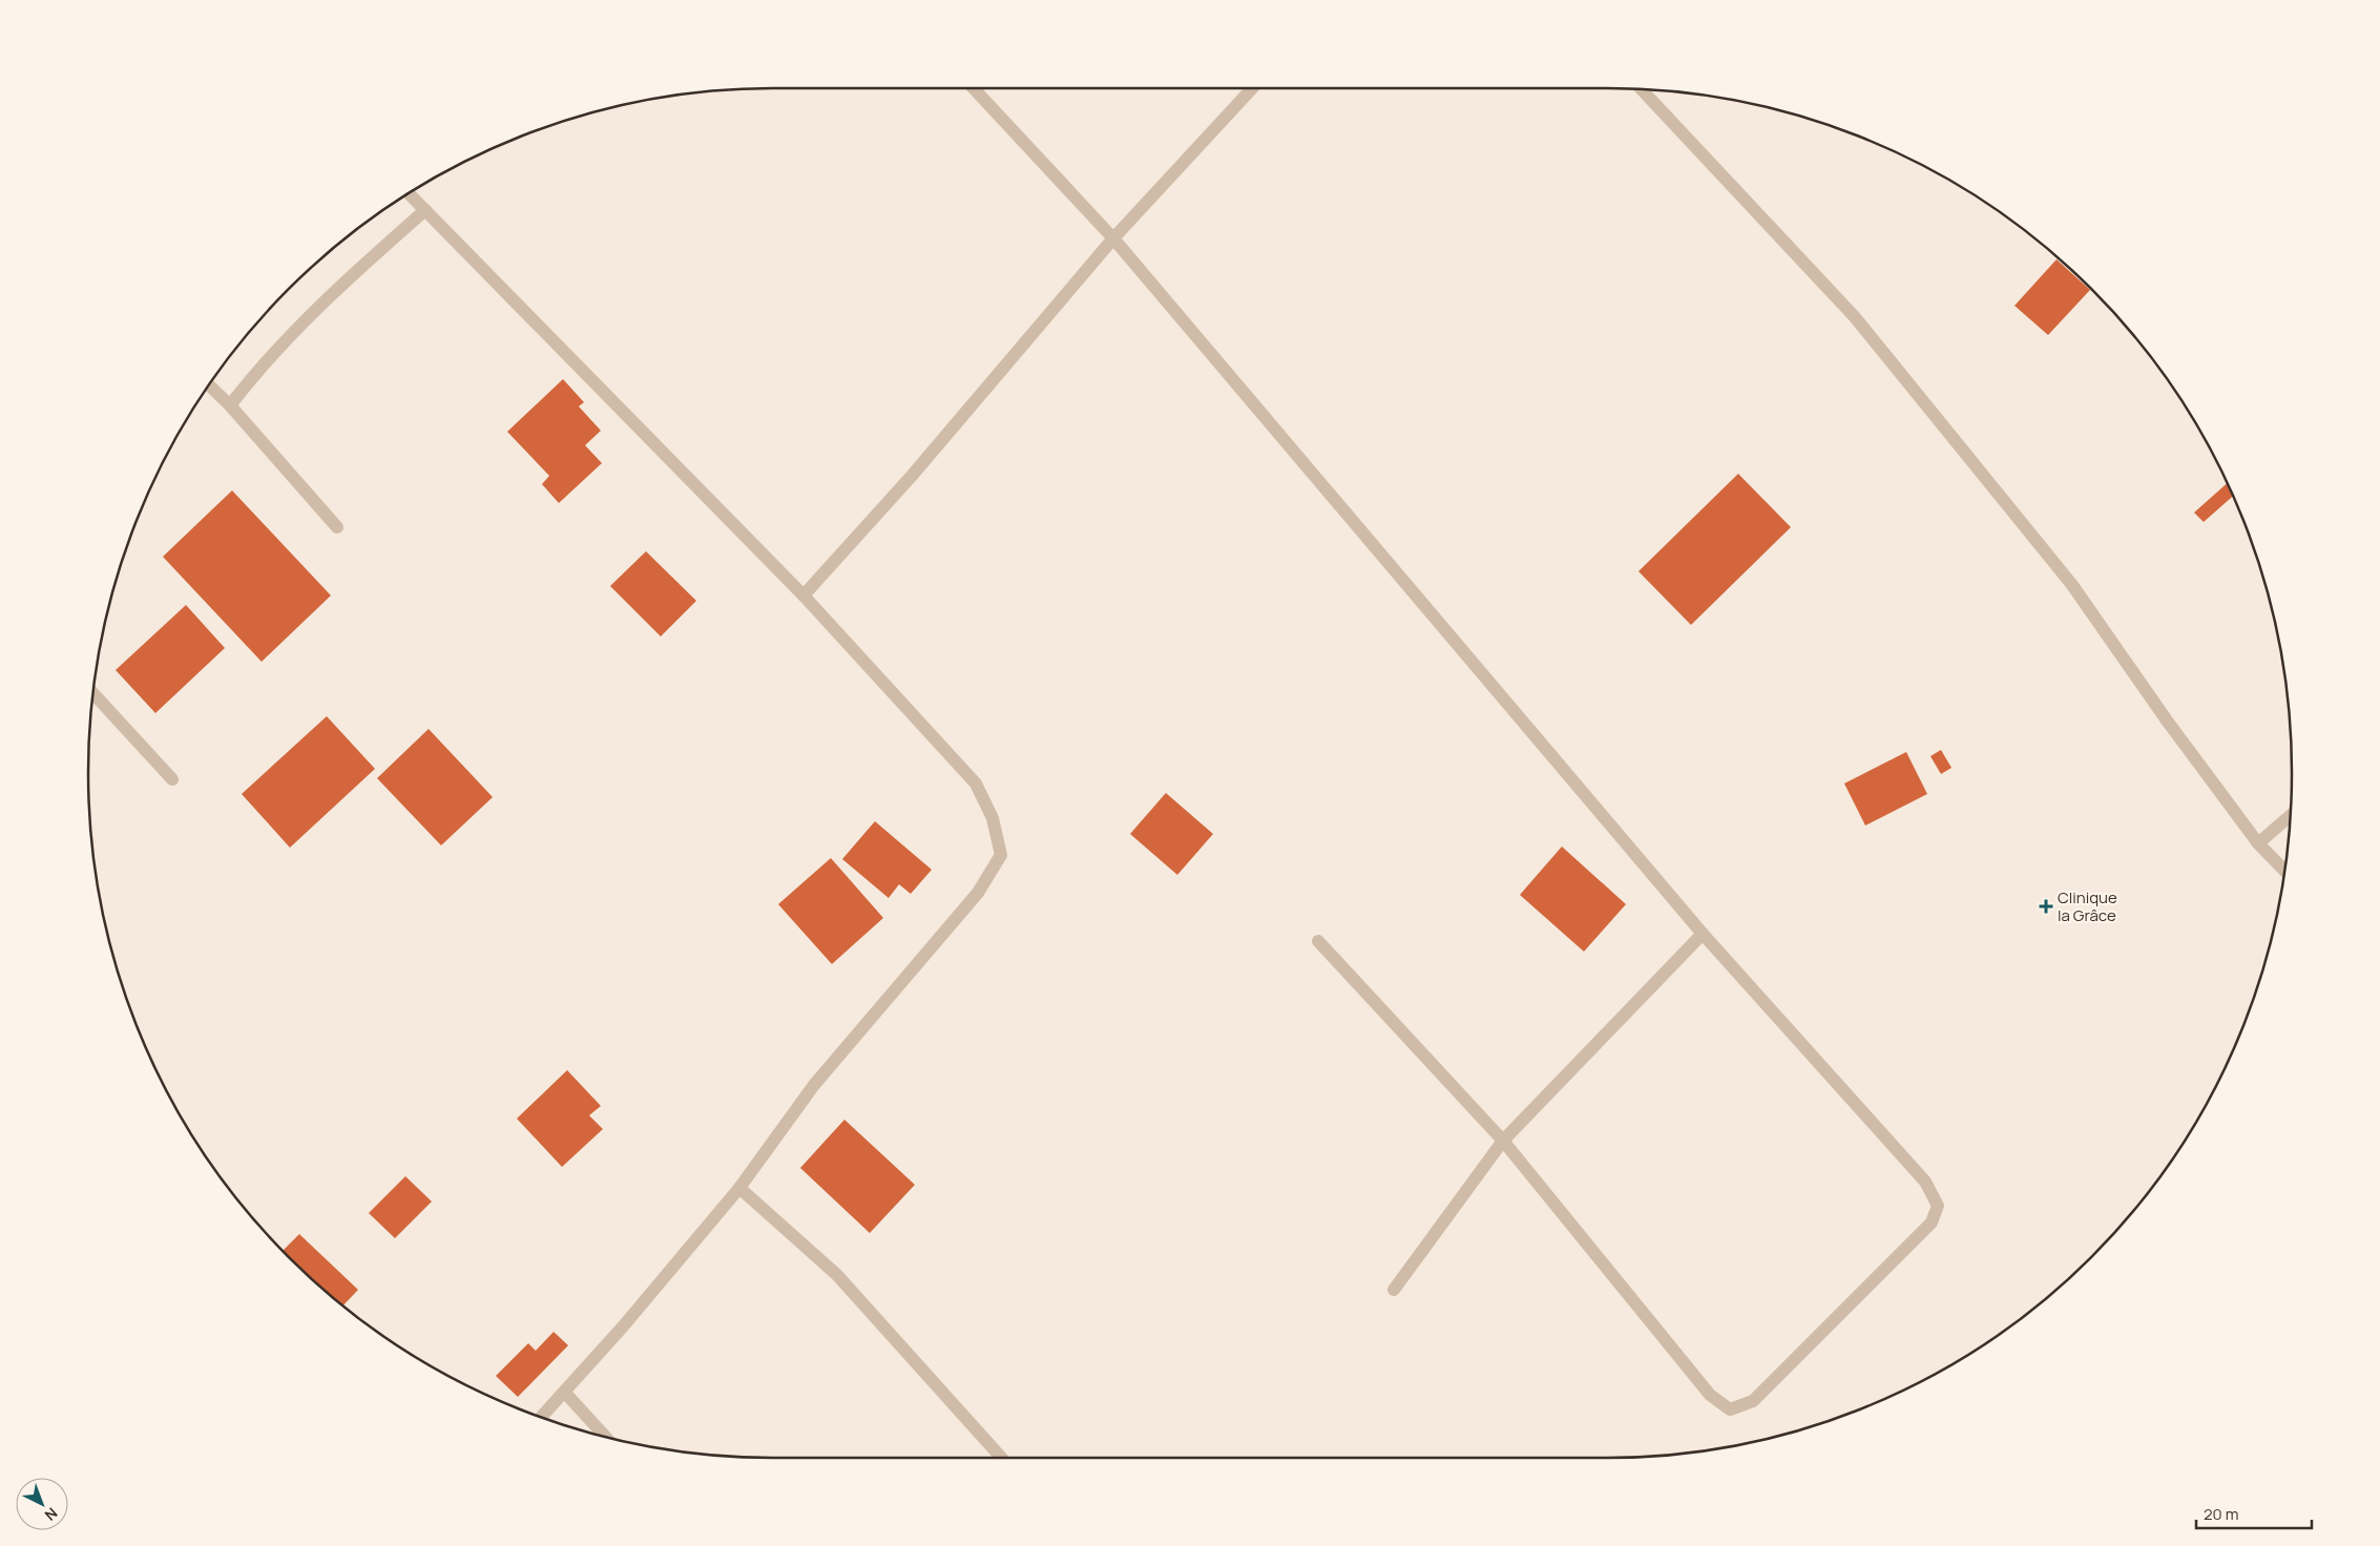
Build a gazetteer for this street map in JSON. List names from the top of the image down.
{
  "places": {
    "health": ["Clinique la Grâce"]
  },
  "scale_bar": "20 m",
  "north": "bottom right"
}
